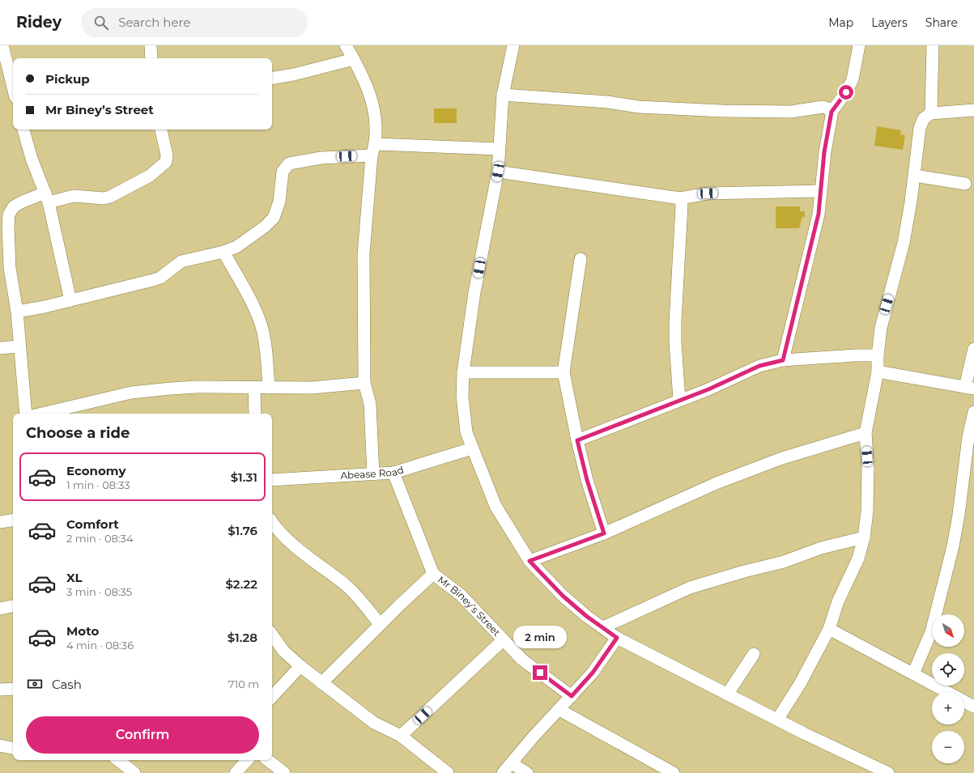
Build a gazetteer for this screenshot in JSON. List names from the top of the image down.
{
  "streets": {
    "street": ["Abease Road", "Mr Biney’s Street"]
  },
  "crossings": [
    ["Abease Road", "Mr Biney’s Street"]
  ],
  "north": "bottom right",
  "page": {
    "header": "Ridey",
    "search": "Search here",
    "nav": ["Map", "Layers", "Share"],
    "banner": ["Pickup", "Mr Biney’s Street"],
    "heading": "Choose a ride",
    "list": [
      {
        "name": "Economy",
        "note": "1 min · 08:33",
        "value": "$1.31"
      },
      {
        "name": "Comfort",
        "note": "2 min · 08:34",
        "value": "$1.76"
      },
      {
        "name": "XL",
        "note": "3 min · 08:35",
        "value": "$2.22"
      },
      {
        "name": "Moto",
        "note": "4 min · 08:36",
        "value": "$1.28"
      }
    ],
    "map_buttons": ["+", "−"],
    "bubble": "2 min",
    "pay": ["Cash", "710 m"],
    "buttons": "Confirm"
  }
}
